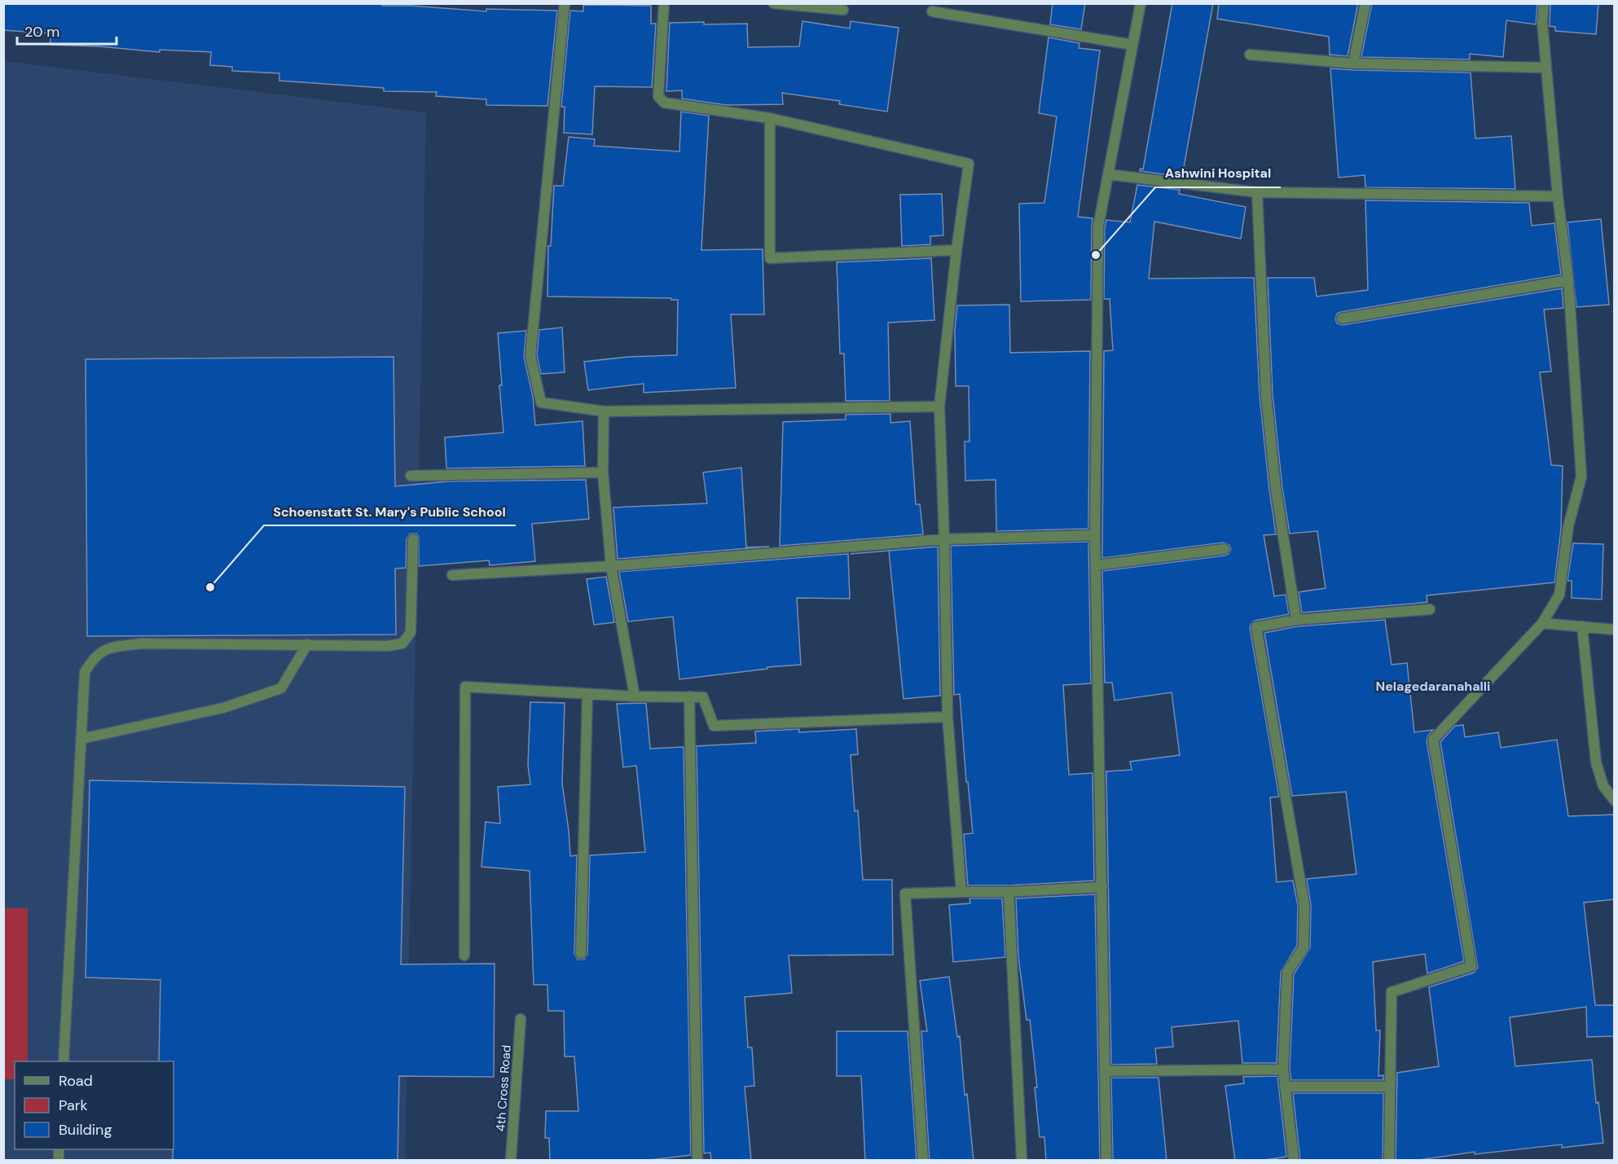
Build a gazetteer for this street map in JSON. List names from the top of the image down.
{
  "streets": {
    "street": ["4th Cross Road"]
  },
  "districts": ["Nelagedaranahalli"],
  "places": ["Ashwini Hospital", "Schoenstatt St. Mary's Public School"],
  "legend": ["Road", "Park", "Building"],
  "scale_bar": "20 m"
}
